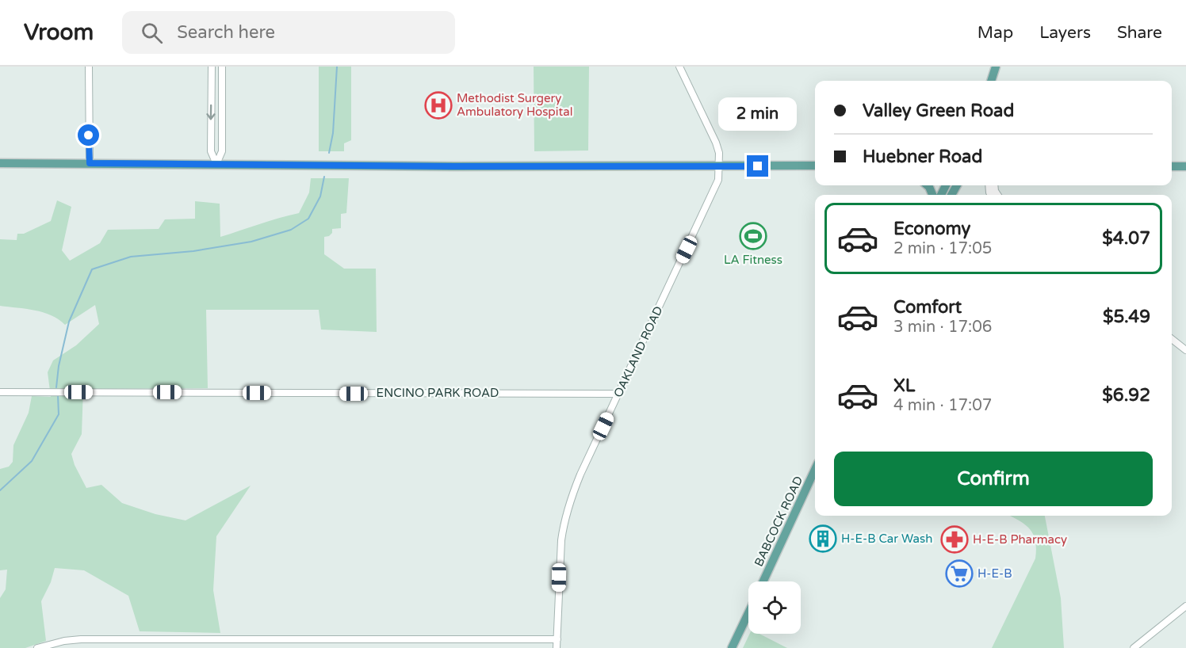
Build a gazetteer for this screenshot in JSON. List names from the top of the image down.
{
  "streets": {
    "main road": ["BABCOCK ROAD"],
    "street": ["OAKLAND ROAD", "ENCINO PARK ROAD"]
  },
  "crossings": [
    ["OAKLAND ROAD", "ENCINO PARK ROAD"]
  ],
  "places": {
    "hospital": ["Methodist Surgery Ambulatory Hospital"],
    "sports": ["LA Fitness"],
    "building": ["H-E-B Car Wash"],
    "pharmacy": ["H-E-B Pharmacy"],
    "supermarket": ["H-E-B"]
  },
  "page": {
    "header": "Vroom",
    "search": "Search here",
    "nav": ["Map", "Layers", "Share"],
    "banner": ["Valley Green Road", "Huebner Road"],
    "bubble": "2 min",
    "list": [
      {
        "name": "Economy",
        "note": "2 min · 17:05",
        "value": "$4.07"
      },
      {
        "name": "Comfort",
        "note": "3 min · 17:06",
        "value": "$5.49"
      },
      {
        "name": "XL",
        "note": "4 min · 17:07",
        "value": "$6.92"
      }
    ],
    "buttons": "Confirm"
  }
}
